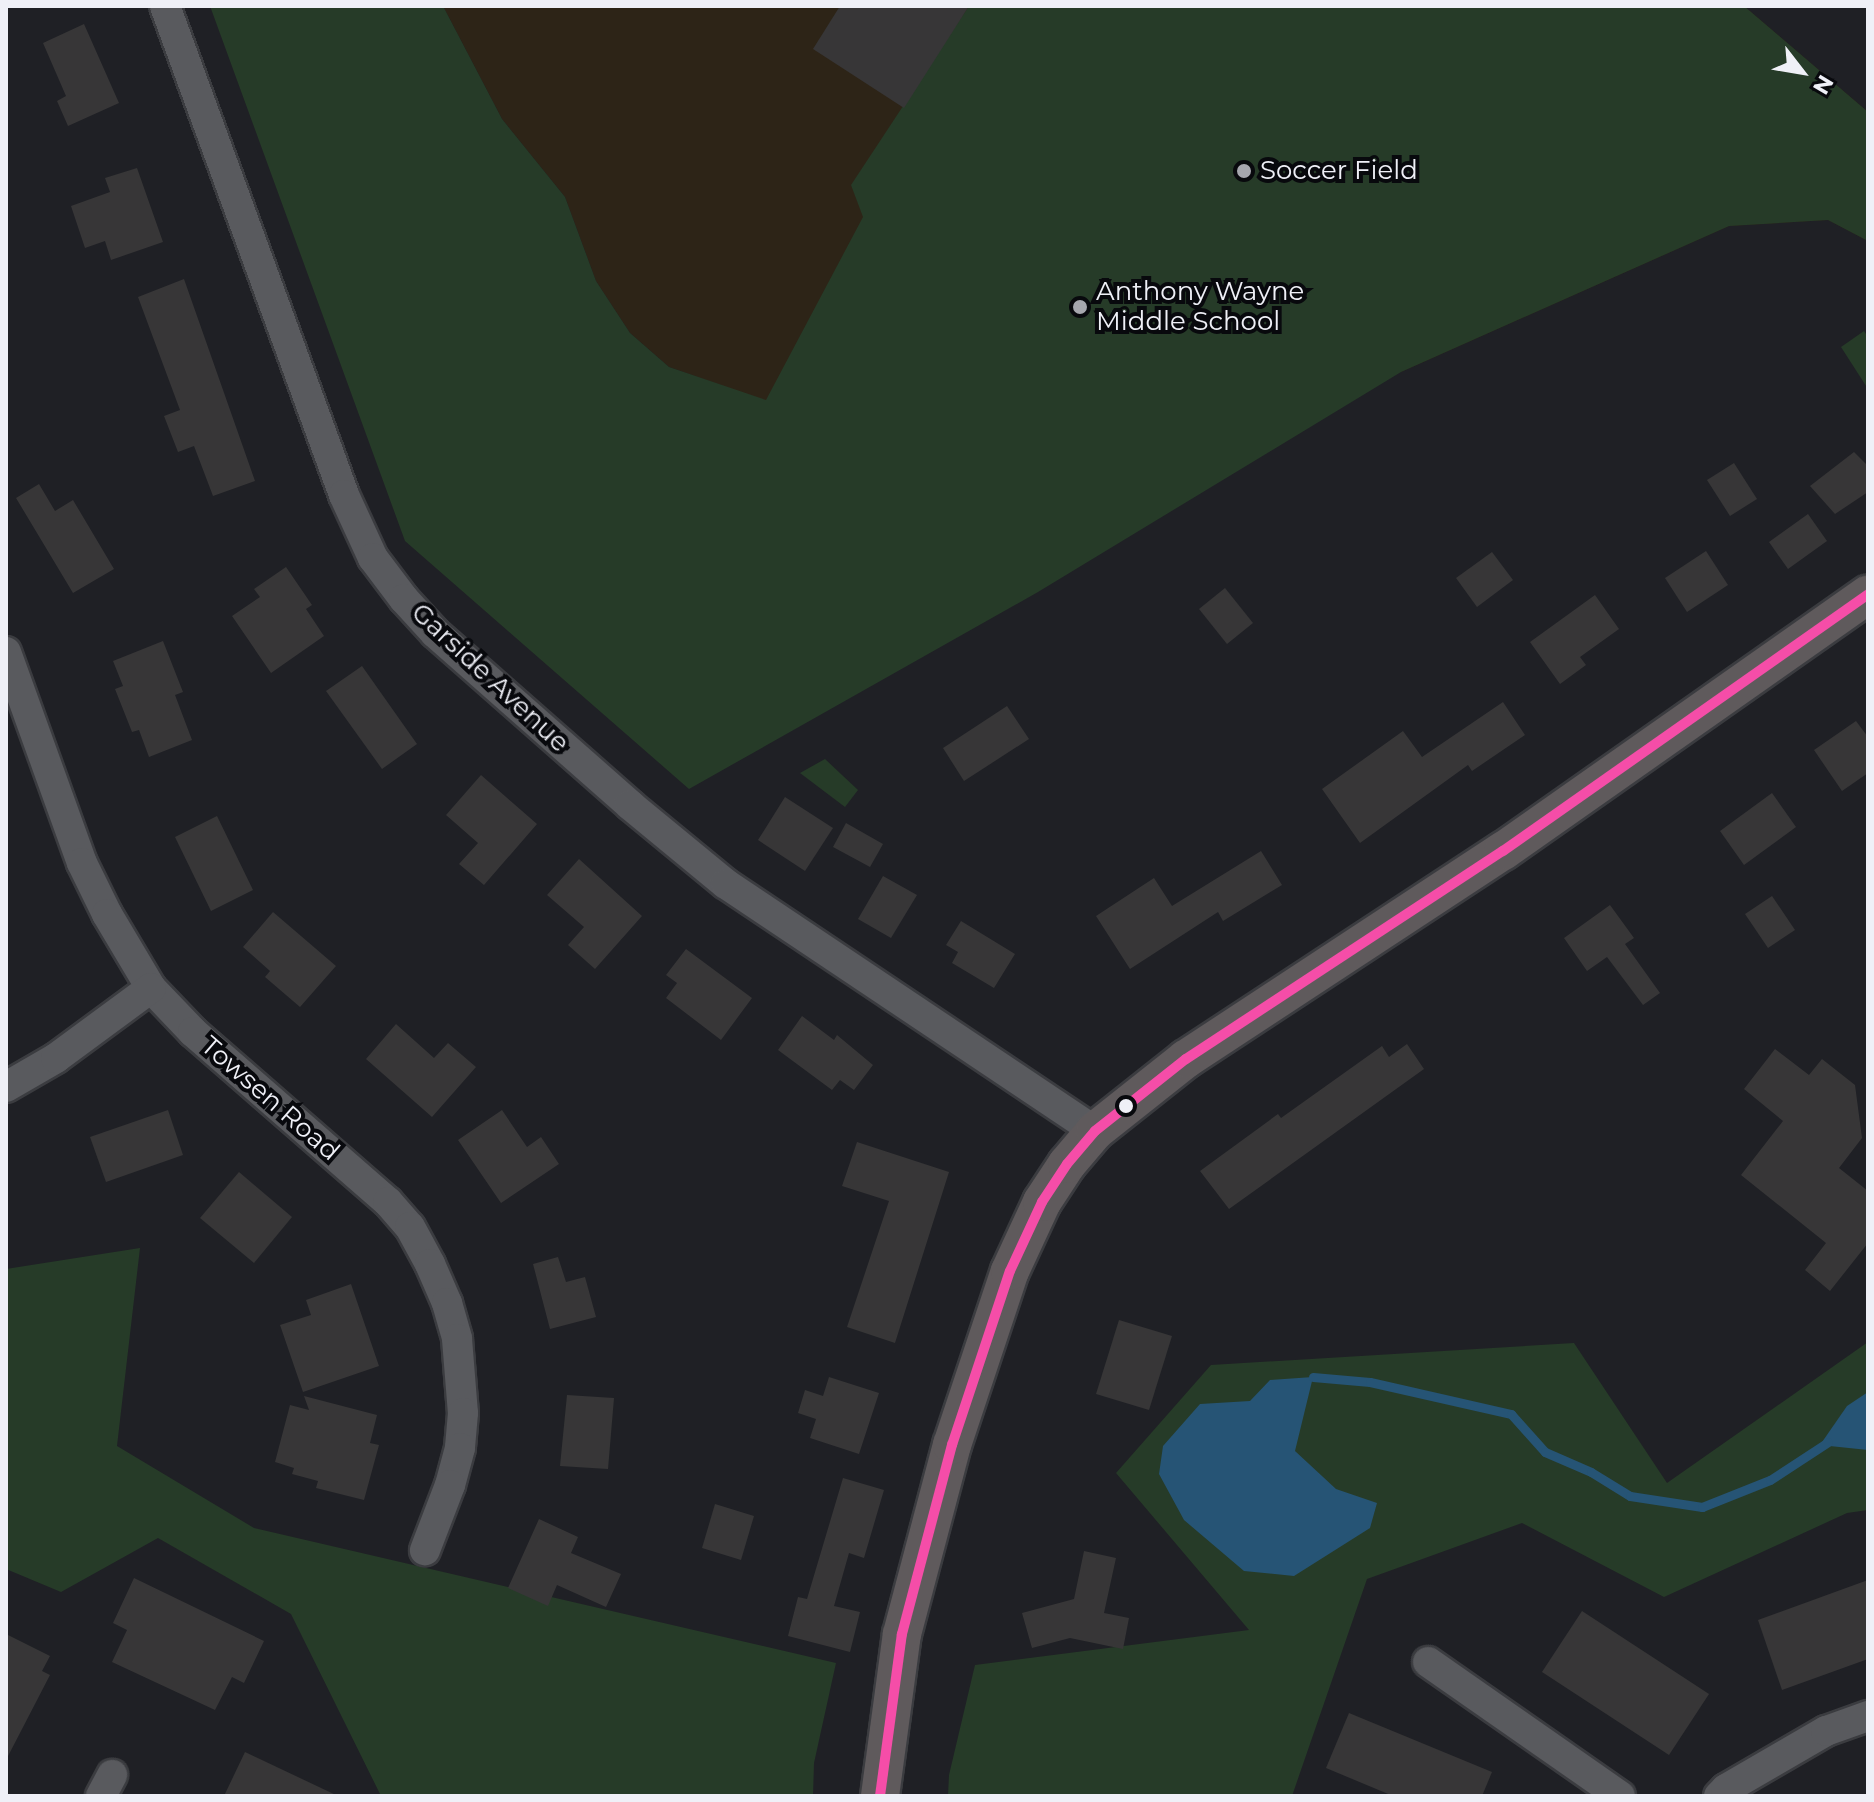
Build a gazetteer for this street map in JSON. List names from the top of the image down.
{
  "streets": {
    "street": ["Garside Avenue", "Towsen Road"]
  },
  "places": ["Soccer Field", "Anthony Wayne Middle School"],
  "north": "bottom right"
}
